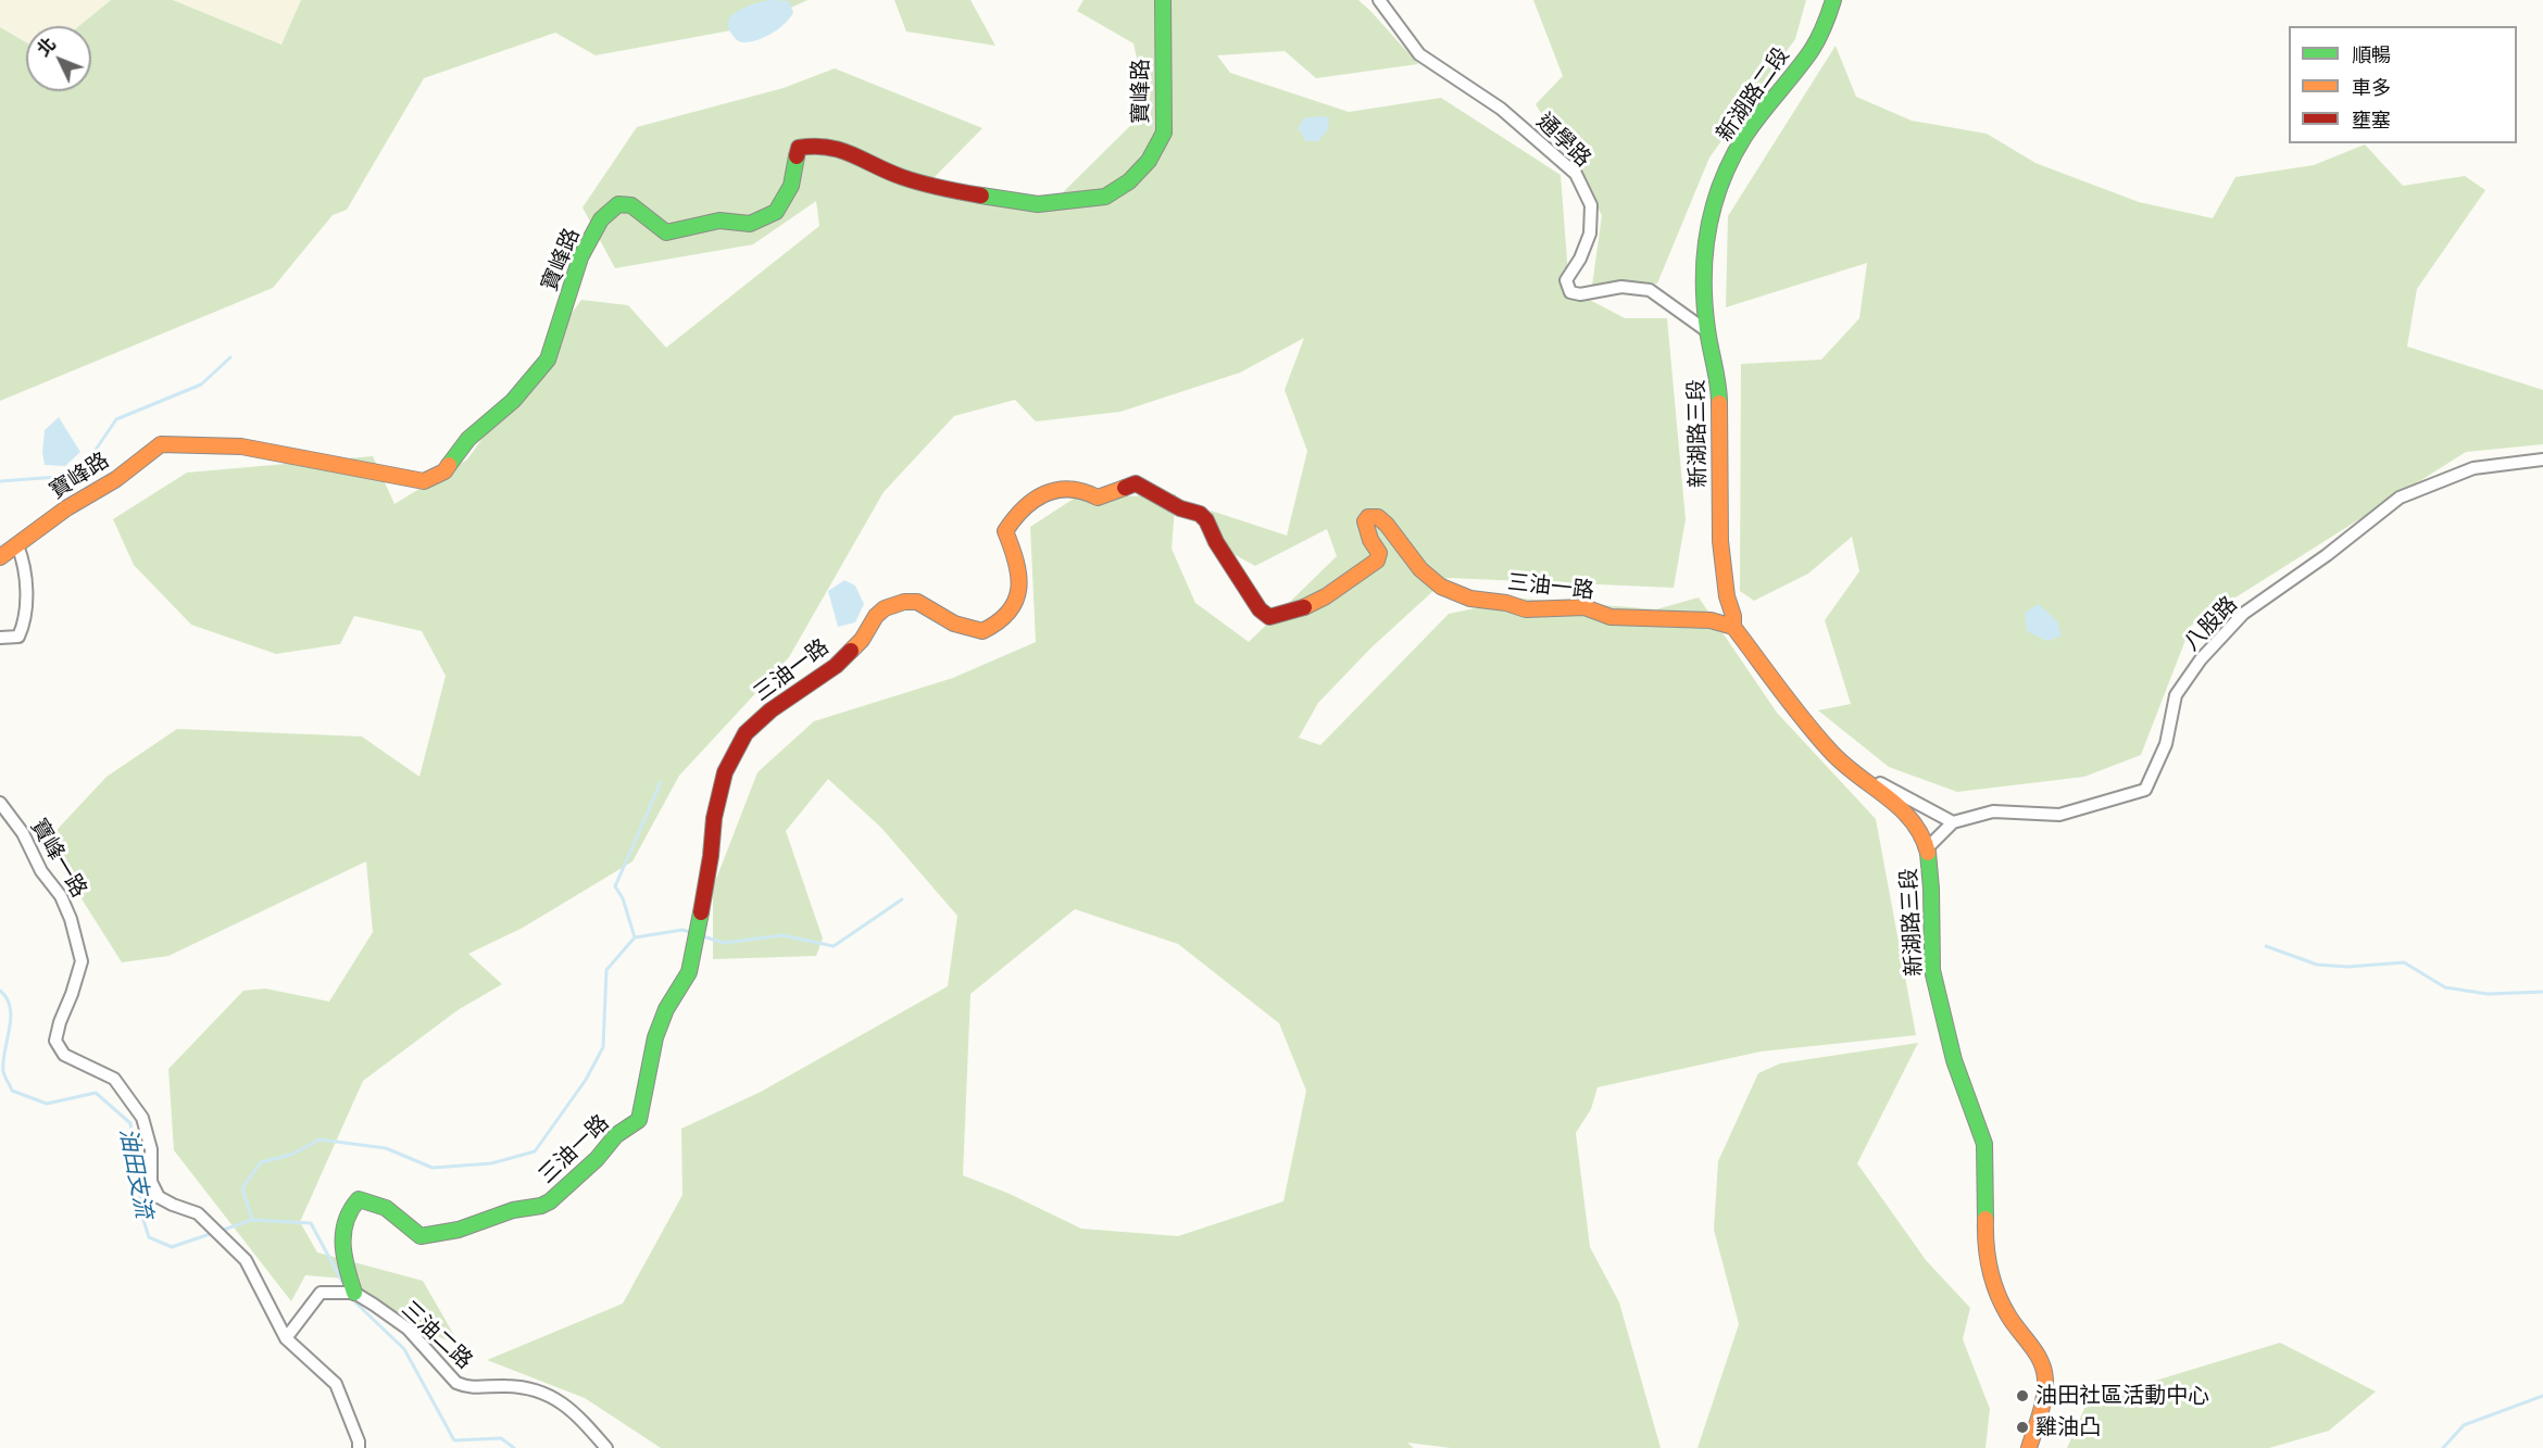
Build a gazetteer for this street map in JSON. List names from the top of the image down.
{
  "streets": {
    "street": [
      "寶峰路",
      "新湖路二段",
      "通學路",
      "新湖路三段",
      "三油一路",
      "八股路",
      "寶峰一路",
      "三油二路"
    ]
  },
  "crossings": [
    ["新湖路二段", "通學路"],
    ["新湖路二段", "新湖路三段"],
    ["通學路", "新湖路三段"],
    ["新湖路三段", "三油一路"],
    ["新湖路三段", "八股路"],
    ["三油一路", "三油二路"]
  ],
  "water": ["油田支流"],
  "places": ["油田社區活動中心", "雞油凸"],
  "legend": ["順暢", "車多", "壅塞"],
  "north": "top left"
}
